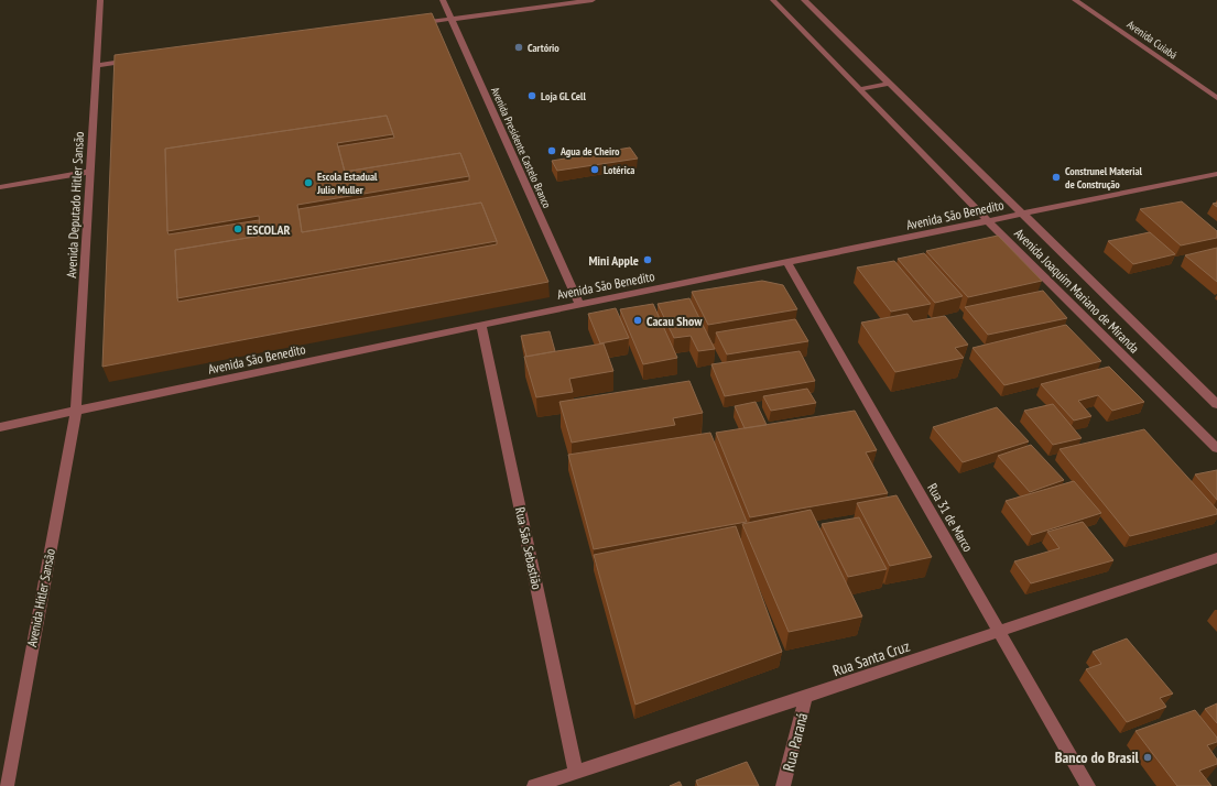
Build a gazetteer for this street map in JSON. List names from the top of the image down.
{
  "streets": {
    "street": [
      "Avenida Cuiabá",
      "Avenida Presidente Castelo Branco",
      "Avenida Deputado Hitler Sansão",
      "Avenida São Benedito",
      "Avenida Joaquim Mariano de Miranda",
      "Rua 31 de Marco",
      "Rua São Sebastião",
      "Avenida Hitler Sansão",
      "Rua Santa Cruz",
      "Rua Paraná"
    ]
  },
  "crossings": [
    ["Avenida Presidente Castelo Branco", "Avenida São Benedito"],
    ["Avenida Deputado Hitler Sansão", "Avenida São Benedito"],
    ["Avenida Deputado Hitler Sansão", "Avenida Hitler Sansão"],
    ["Avenida São Benedito", "Avenida Joaquim Mariano de Miranda"],
    ["Avenida São Benedito", "Rua 31 de Marco"],
    ["Avenida São Benedito", "Rua São Sebastião"],
    ["Avenida São Benedito", "Avenida Hitler Sansão"],
    ["Rua 31 de Marco", "Rua Santa Cruz"],
    ["Rua São Sebastião", "Rua Santa Cruz"],
    ["Rua Santa Cruz", "Rua Paraná"]
  ],
  "places": [
    "Cartório",
    "Loja GL Cell",
    "Agua de Cheiro",
    "Lotérica",
    "Construnel Material de Construção",
    "Escola Estadual Julio Muller",
    "ESCOLAR",
    "Mini Apple",
    "Cacau Show",
    "Banco do Brasil"
  ]
}
